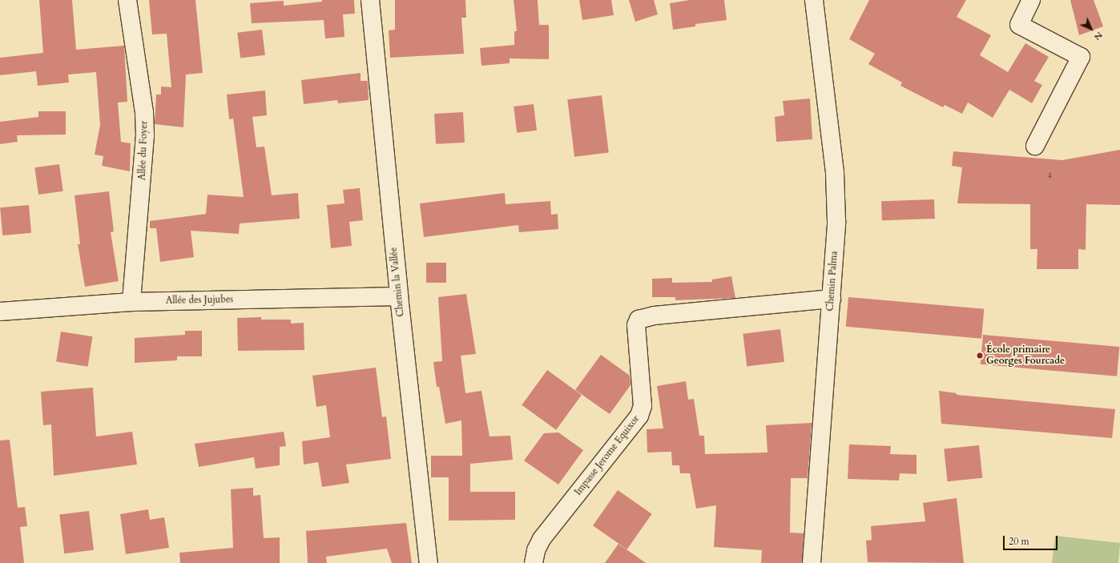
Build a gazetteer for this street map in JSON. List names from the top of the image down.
{
  "streets": {
    "street": [
      "Allée du Foyer",
      "Chemin Palma",
      "Chemin la Vallée",
      "Allée des Jujubes",
      "Impasse Jerome Equixor"
    ]
  },
  "crossings": [
    ["Allée du Foyer", "Allée des Jujubes"],
    ["Chemin Palma", "Impasse Jerome Equixor"],
    ["Chemin la Vallée", "Allée des Jujubes"]
  ],
  "places": ["École primaire Georges Fourcade"],
  "house_numbers": ["4"],
  "scale_bar": "20 m",
  "north": "bottom right"
}
